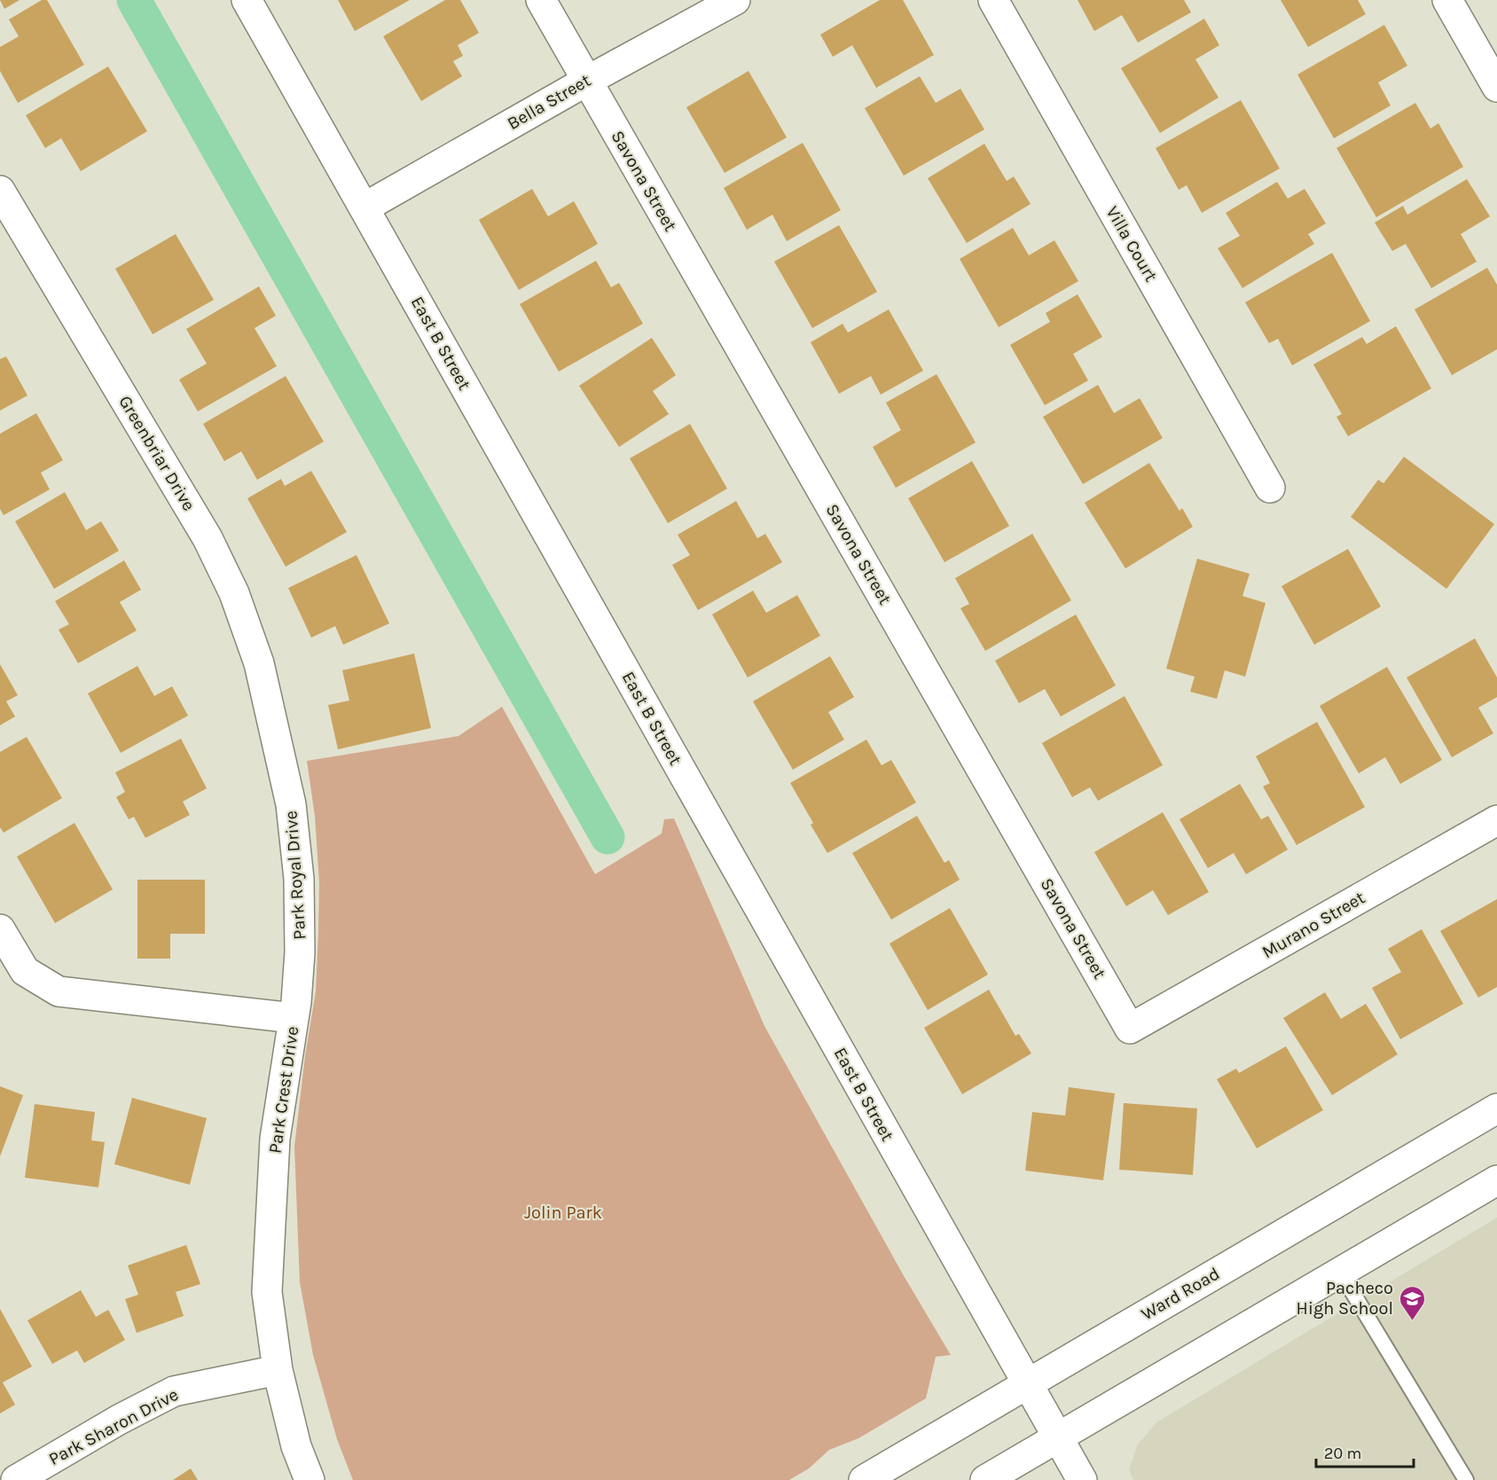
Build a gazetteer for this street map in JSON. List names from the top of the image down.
{
  "streets": {
    "street": [
      "Bella Street",
      "Savona Street",
      "Villa Court",
      "East B Street",
      "Greenbriar Drive",
      "Park Royal Drive",
      "Murano Street",
      "Park Crest Drive",
      "Ward Road",
      "Park Sharon Drive"
    ]
  },
  "crossings": [
    ["Bella Street", "Savona Street"],
    ["Bella Street", "East B Street"],
    ["Savona Street", "Murano Street"],
    ["East B Street", "Ward Road"],
    ["Greenbriar Drive", "Park Royal Drive"],
    ["Park Royal Drive", "Park Crest Drive"],
    ["Park Crest Drive", "Park Sharon Drive"]
  ],
  "parks": ["Jolin Park"],
  "places": {
    "school or university": ["Pacheco High School"]
  },
  "scale_bar": "20 m"
}
